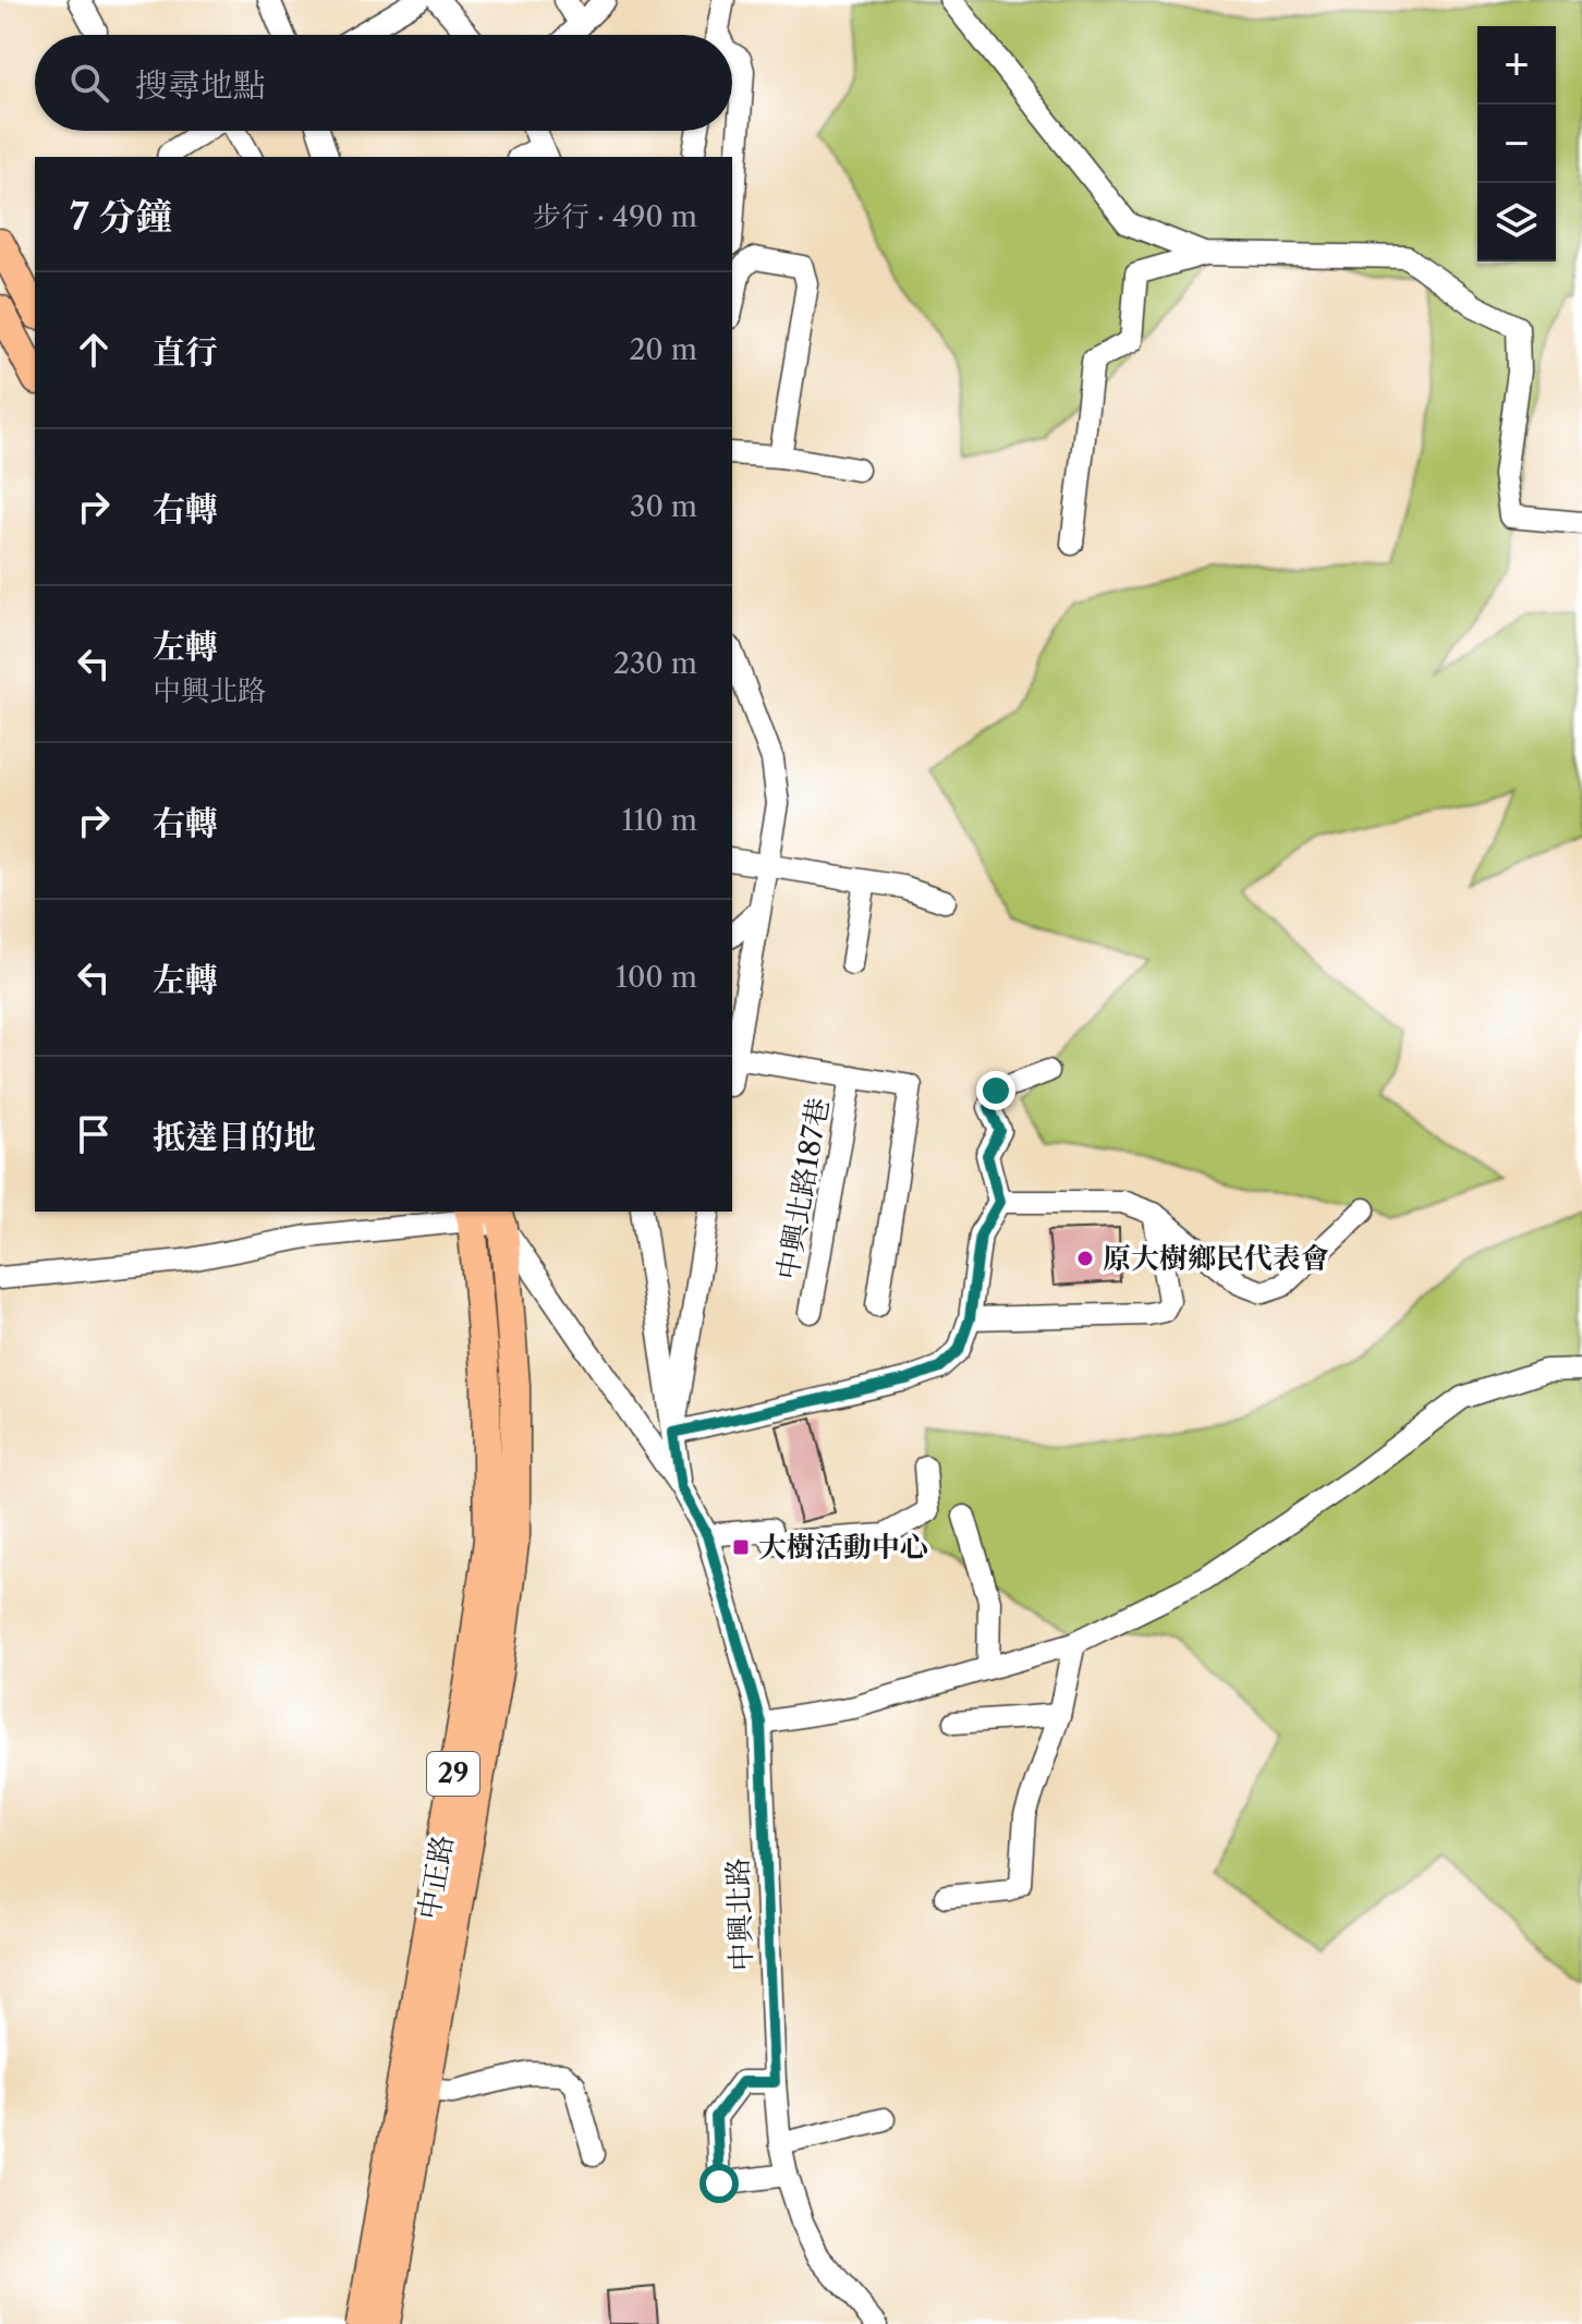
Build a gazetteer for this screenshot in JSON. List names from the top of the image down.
{
  "streets": {
    "main road": ["29", "中正路"],
    "street": ["中興北路187巷", "中興北路"]
  },
  "crossings": [
    ["中正路", "中興北路"]
  ],
  "places": {
    "other": ["原大樹鄉民代表會"],
    "transit": ["大樹活動中心"]
  },
  "page": {
    "map_buttons": ["+", "−"],
    "search": "搜尋地點",
    "heading": ["7 分鐘", "步行 · 490 m"],
    "list": [
      ["直行", "20 m"],
      ["右轉", "30 m"],
      ["左轉", "中興北路", "230 m"],
      ["右轉", "110 m"],
      ["左轉", "100 m"],
      "抵達目的地"
    ]
  }
}
